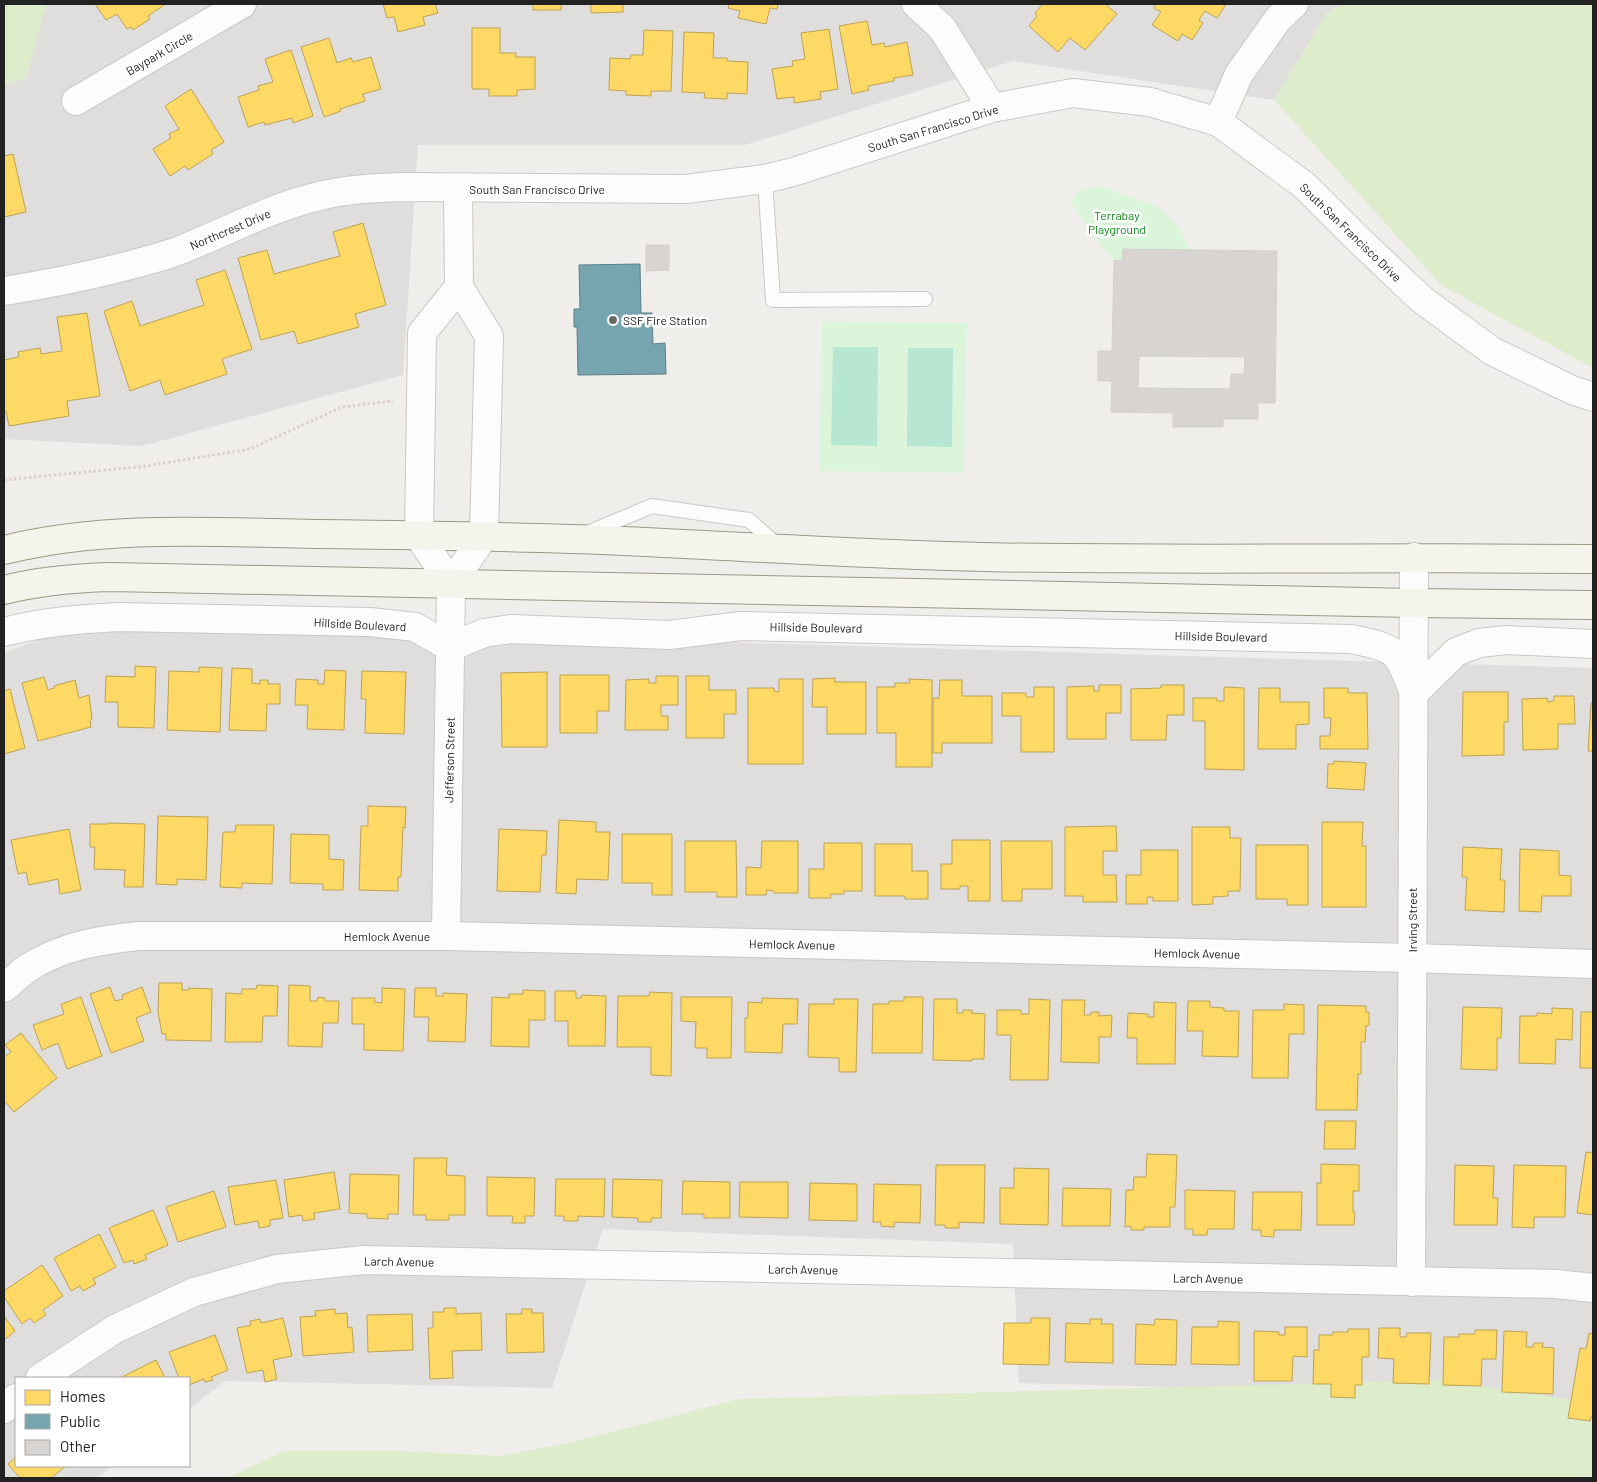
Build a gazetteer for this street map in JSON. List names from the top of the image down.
{
  "streets": {
    "street": [
      "Baypark Circle",
      "South San Francisco Drive",
      "Northcrest Drive",
      "Hillside Boulevard",
      "Jefferson Street",
      "Irving Street",
      "Hemlock Avenue",
      "Larch Avenue"
    ]
  },
  "crossings": [
    ["South San Francisco Drive", "Northcrest Drive"],
    ["Hillside Boulevard", "Jefferson Street"],
    ["Hillside Boulevard", "Irving Street"],
    ["Jefferson Street", "Hemlock Avenue"],
    ["Irving Street", "Hemlock Avenue"],
    ["Irving Street", "Larch Avenue"]
  ],
  "parks": ["Terrabay Playground"],
  "places": ["SSF Fire Station"],
  "legend": ["Homes", "Public", "Other"]
}
